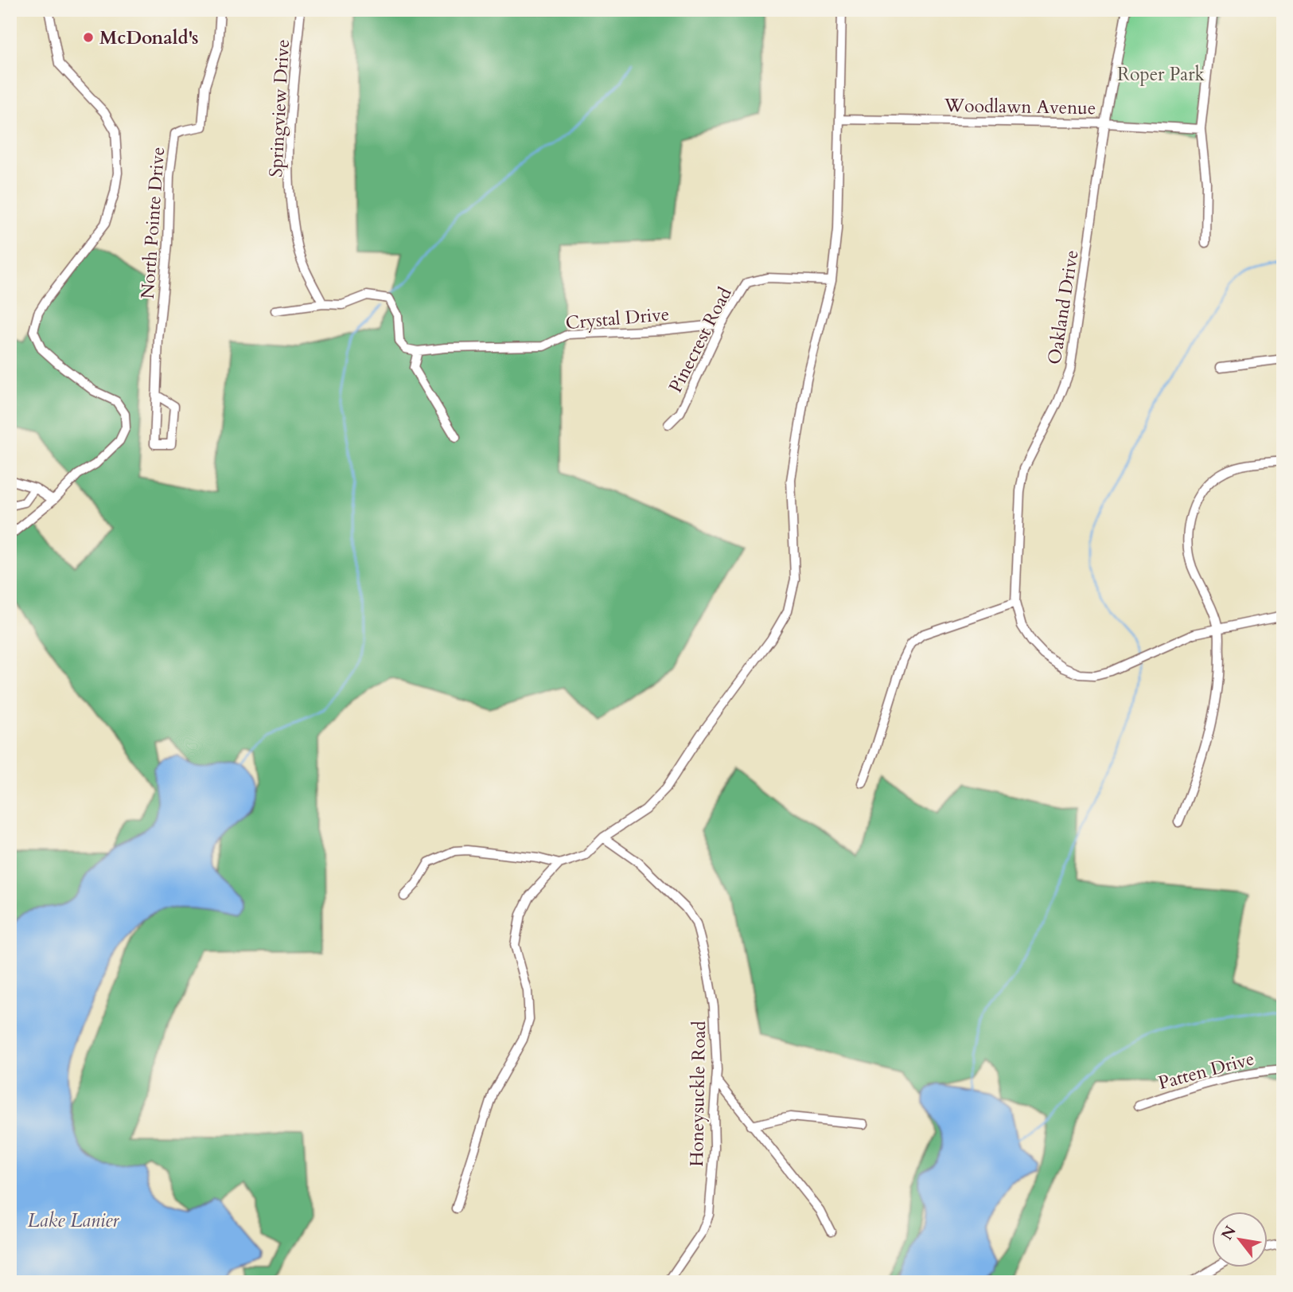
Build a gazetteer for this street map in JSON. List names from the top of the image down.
{
  "streets": {
    "street": [
      "Woodlawn Avenue",
      "Springview Drive",
      "North Pointe Drive",
      "Oakland Drive",
      "Crystal Drive",
      "Pinecrest Road",
      "Patten Drive",
      "Honeysuckle Road"
    ]
  },
  "crossings": [
    ["Woodlawn Avenue", "Oakland Drive"],
    ["Crystal Drive", "Pinecrest Road"]
  ],
  "water": ["Lake Lanier"],
  "parks": ["Roper Park"],
  "places": ["McDonald's"],
  "north": "top left"
}
